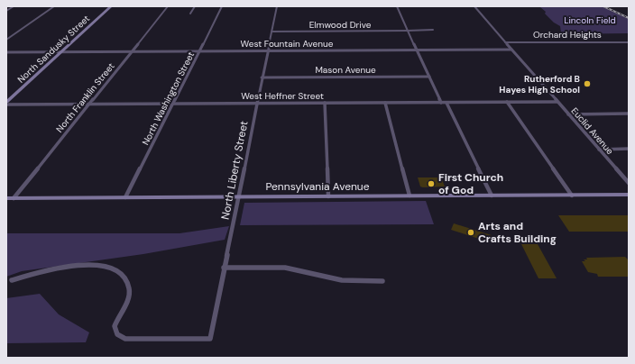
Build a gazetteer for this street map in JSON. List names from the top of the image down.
{
  "streets": {
    "street": [
      "Elmwood Drive",
      "Orchard Heights",
      "West Fountain Avenue",
      "North Sandusky Street",
      "Mason Avenue",
      "West Heffner Street",
      "North Franklin Street",
      "North Washington Street",
      "Euclid Avenue",
      "North Liberty Street",
      "Pennsylvania Avenue"
    ]
  },
  "crossings": [
    ["Elmwood Drive", "North Liberty Street"],
    ["Orchard Heights", "Euclid Avenue"],
    ["West Fountain Avenue", "North Sandusky Street"],
    ["West Fountain Avenue", "North Franklin Street"],
    ["West Fountain Avenue", "North Washington Street"],
    ["West Fountain Avenue", "Euclid Avenue"],
    ["West Fountain Avenue", "North Liberty Street"],
    ["Mason Avenue", "North Liberty Street"],
    ["West Heffner Street", "North Franklin Street"],
    ["West Heffner Street", "North Washington Street"],
    ["West Heffner Street", "Euclid Avenue"],
    ["West Heffner Street", "North Liberty Street"],
    ["North Franklin Street", "Pennsylvania Avenue"],
    ["North Washington Street", "Pennsylvania Avenue"],
    ["North Liberty Street", "Pennsylvania Avenue"]
  ],
  "parks": ["Lincoln Field"],
  "places": ["Rutherford B Hayes High School", "First Church of God", "Arts and Crafts Building"]
}
